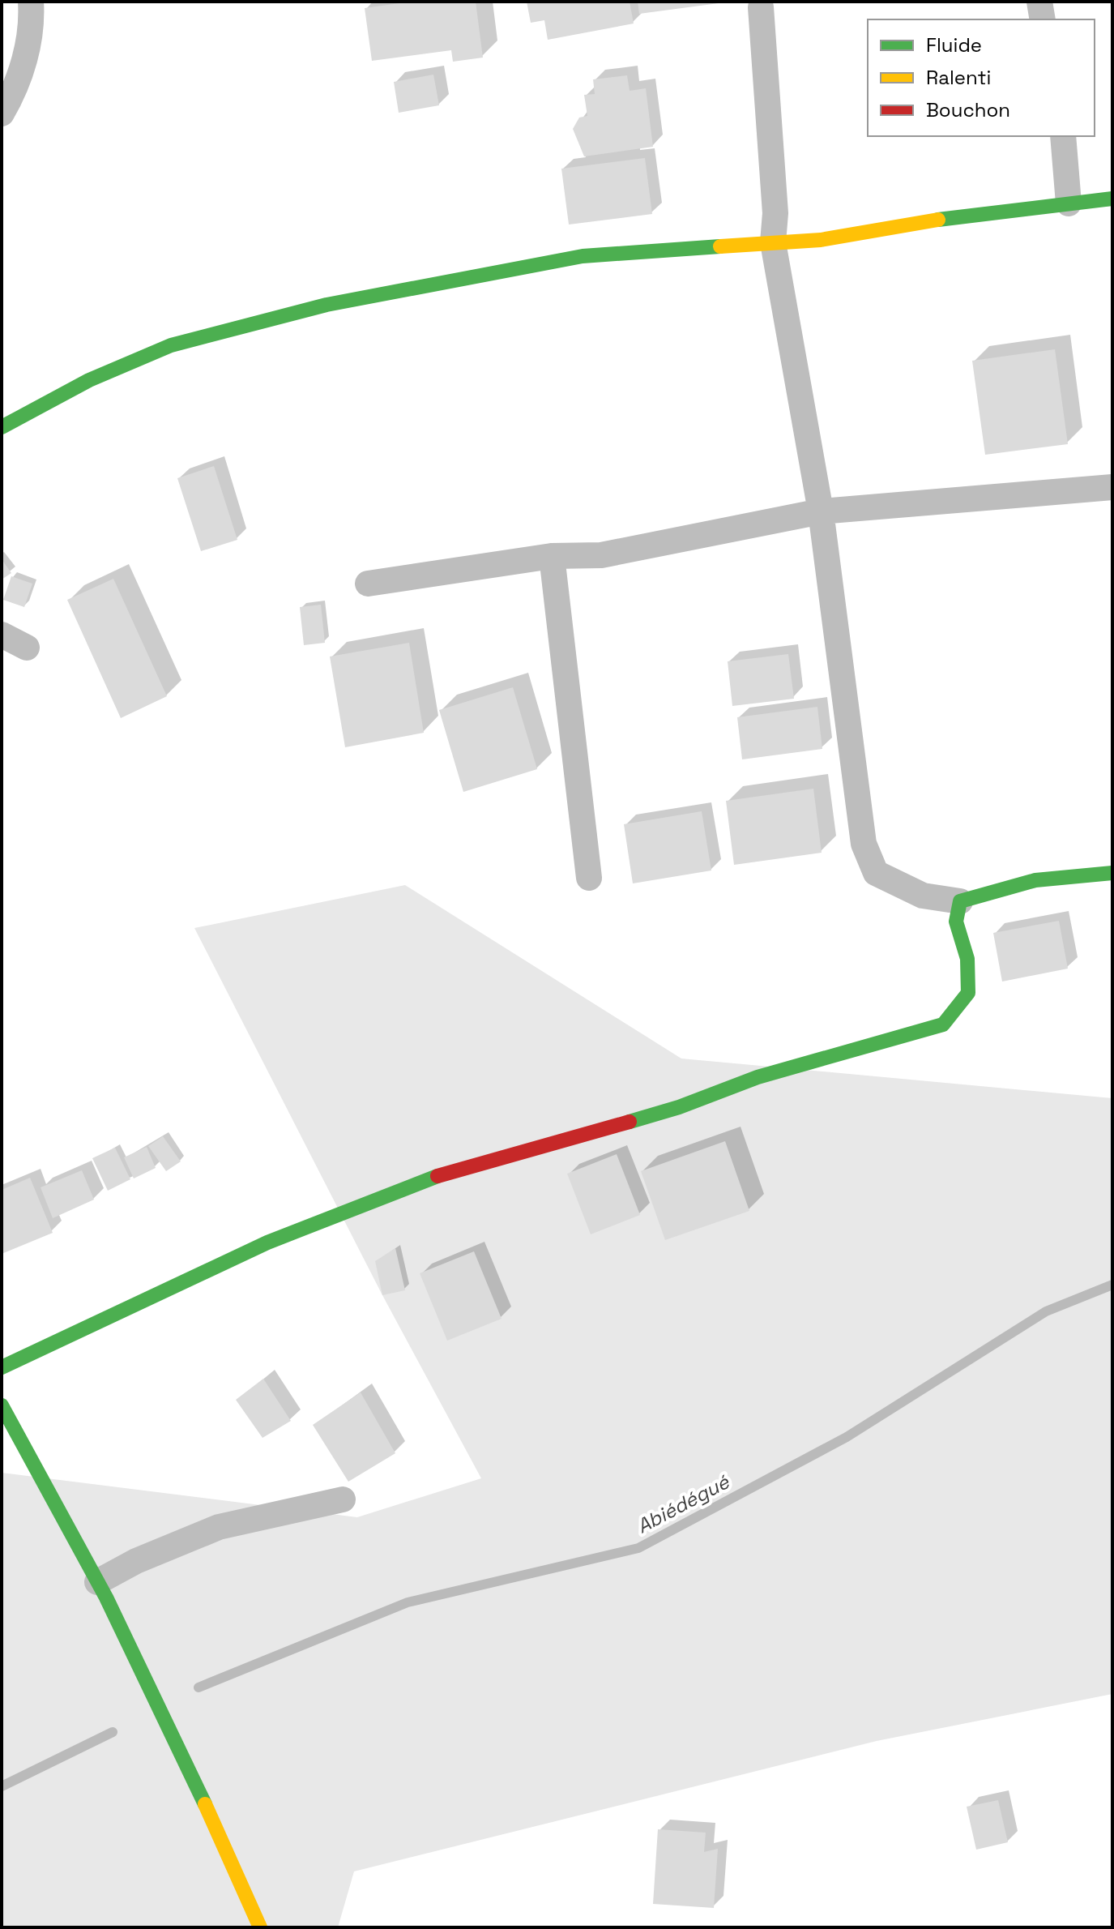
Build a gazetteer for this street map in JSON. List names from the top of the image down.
{
  "water": ["Abiédégué"],
  "legend": ["Fluide", "Ralenti", "Bouchon"]
}
